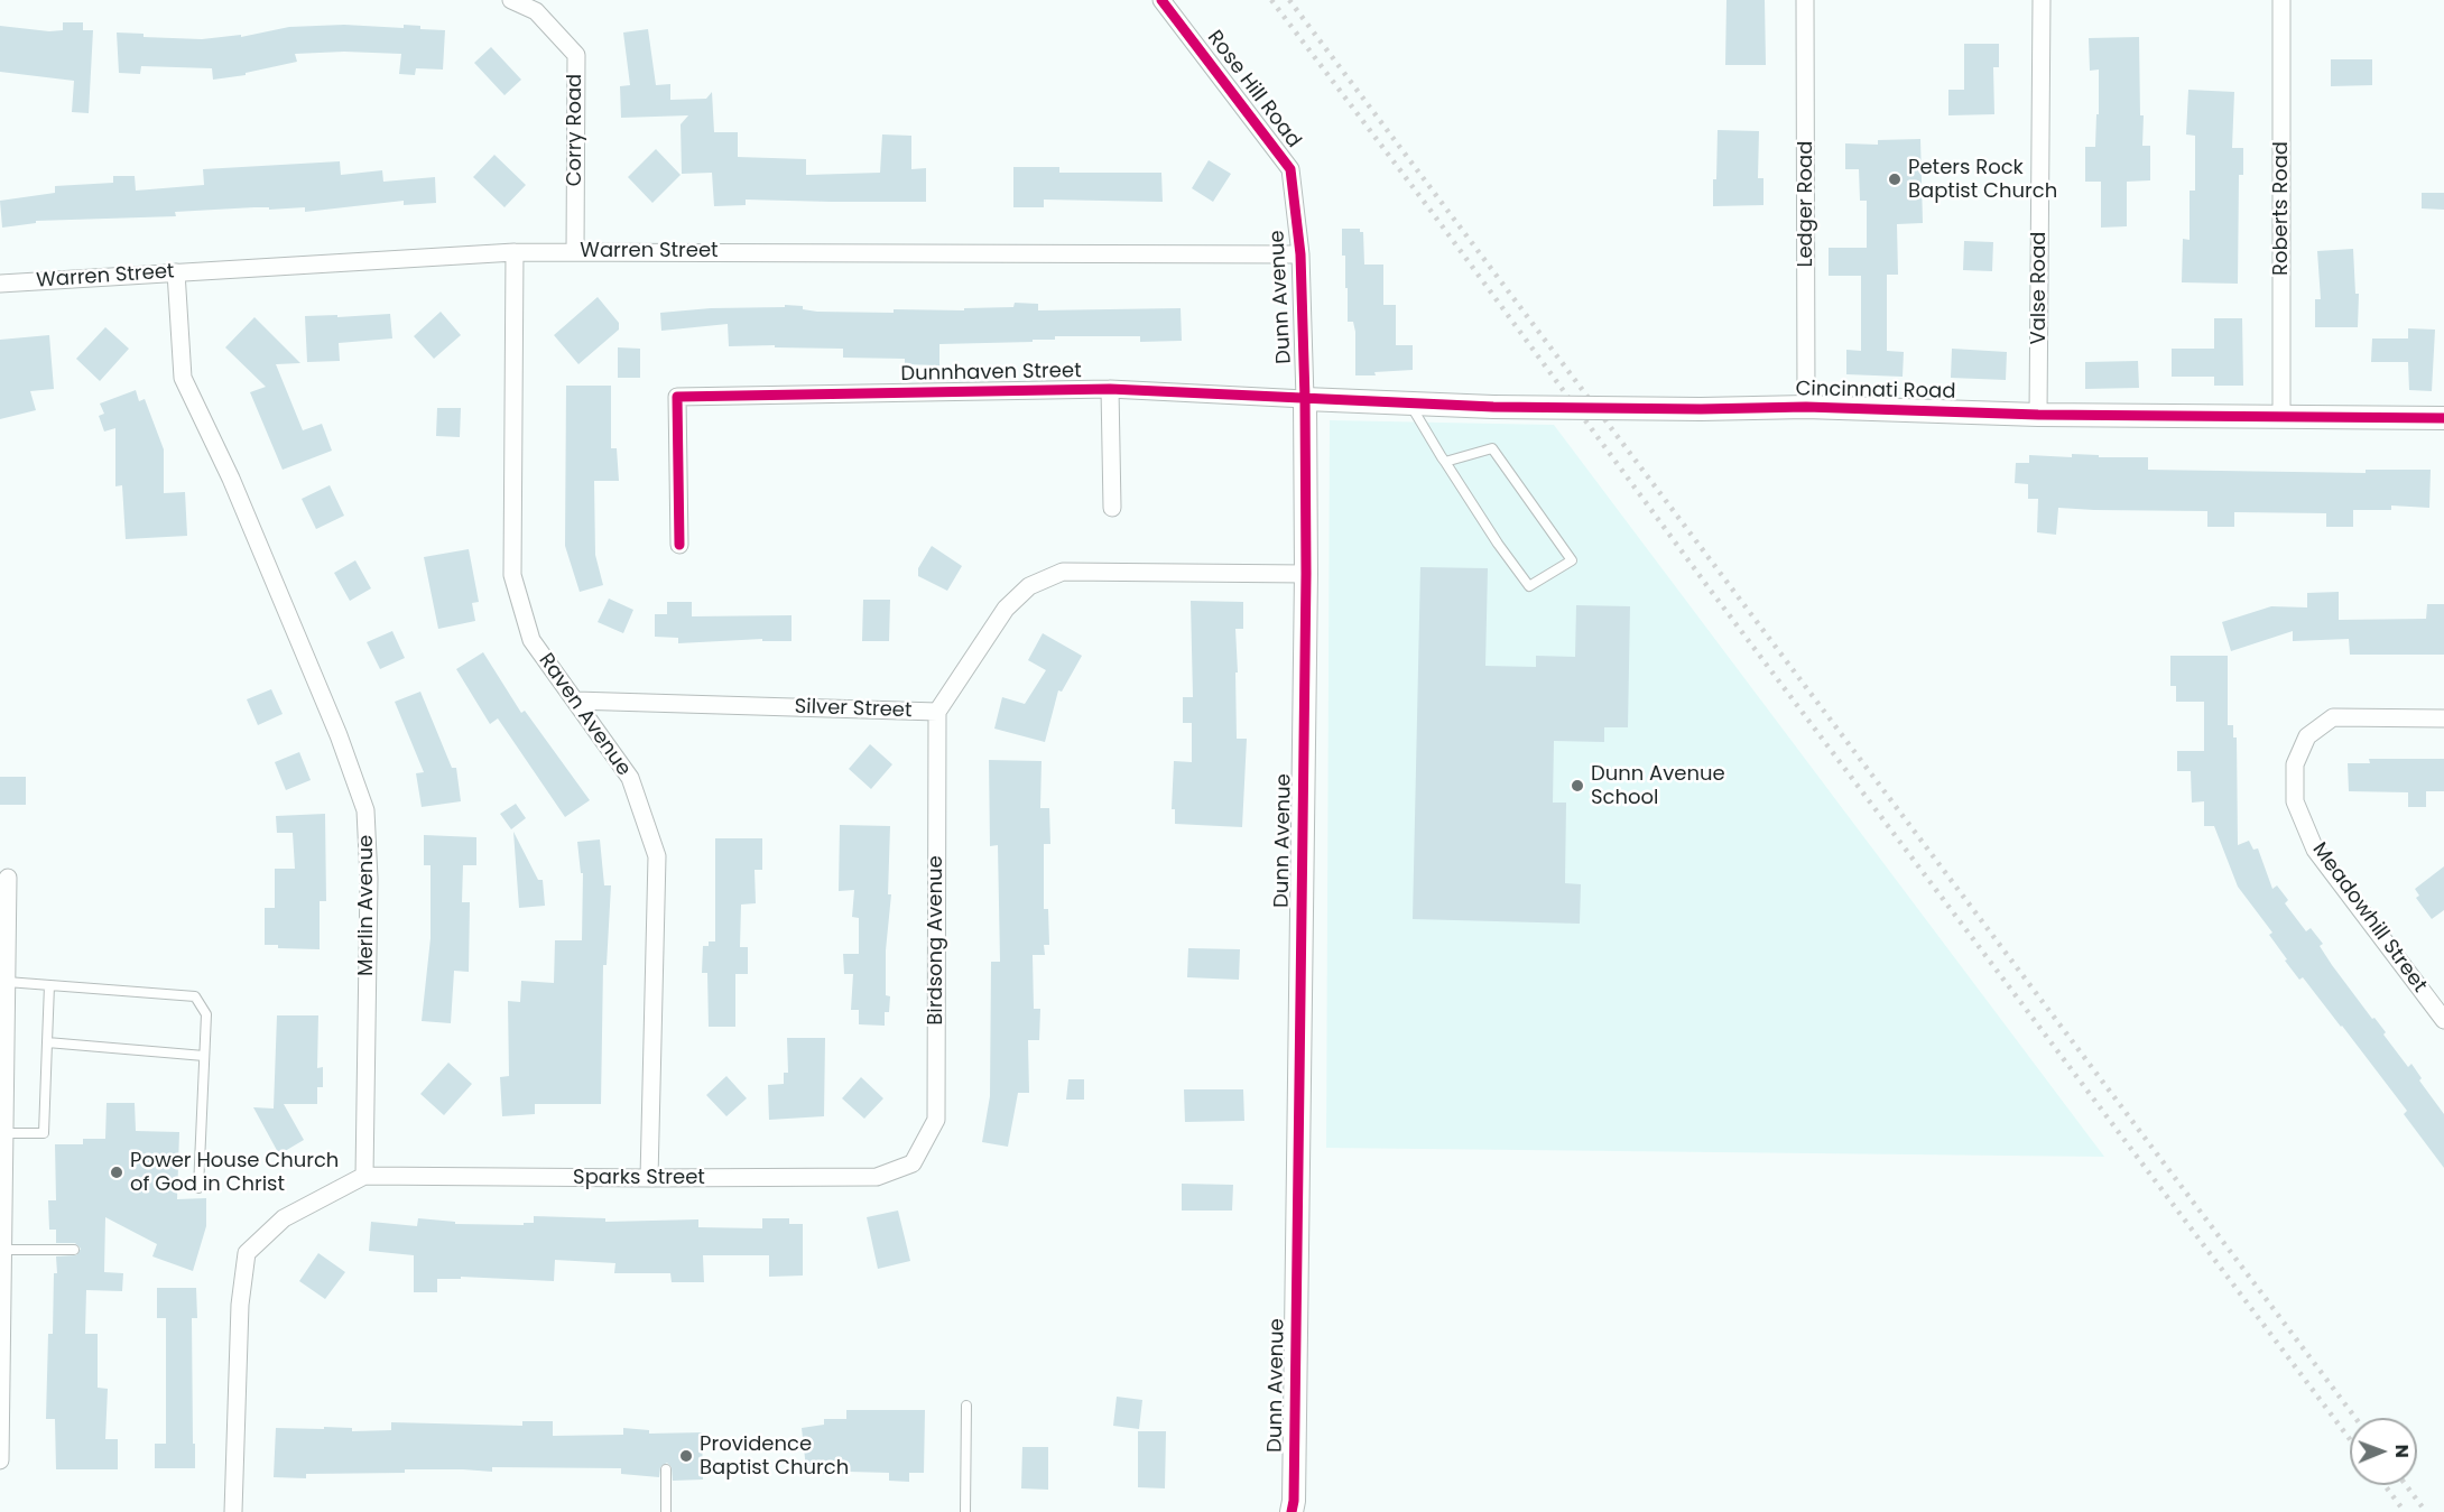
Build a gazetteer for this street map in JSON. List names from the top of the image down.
{
  "streets": {
    "street": [
      "Rose Hill Road",
      "Corry Road",
      "Ledger Road",
      "Roberts Road",
      "Warren Street",
      "Valse Road",
      "Dunn Avenue",
      "Dunnhaven Street",
      "Cincinnati Road",
      "Silver Street",
      "Raven Avenue",
      "Merlin Avenue",
      "Meadowhill Street",
      "Birdsong Avenue",
      "Sparks Street"
    ]
  },
  "crossings": [
    ["Rose Hill Road", "Dunn Avenue"],
    ["Corry Road", "Warren Street"],
    ["Ledger Road", "Cincinnati Road"],
    ["Roberts Road", "Cincinnati Road"],
    ["Warren Street", "Dunn Avenue"],
    ["Warren Street", "Raven Avenue"],
    ["Warren Street", "Merlin Avenue"],
    ["Valse Road", "Cincinnati Road"],
    ["Dunn Avenue", "Dunnhaven Street"],
    ["Dunn Avenue", "Cincinnati Road"],
    ["Dunn Avenue", "Silver Street"],
    ["Dunnhaven Street", "Cincinnati Road"],
    ["Silver Street", "Raven Avenue"],
    ["Silver Street", "Birdsong Avenue"],
    ["Raven Avenue", "Sparks Street"],
    ["Merlin Avenue", "Sparks Street"],
    ["Birdsong Avenue", "Sparks Street"]
  ],
  "places": [
    "Peters Rock Baptist Church",
    "Dunn Avenue School",
    "Power House Church of God in Christ",
    "Providence Baptist Church"
  ],
  "north": "right"
}
